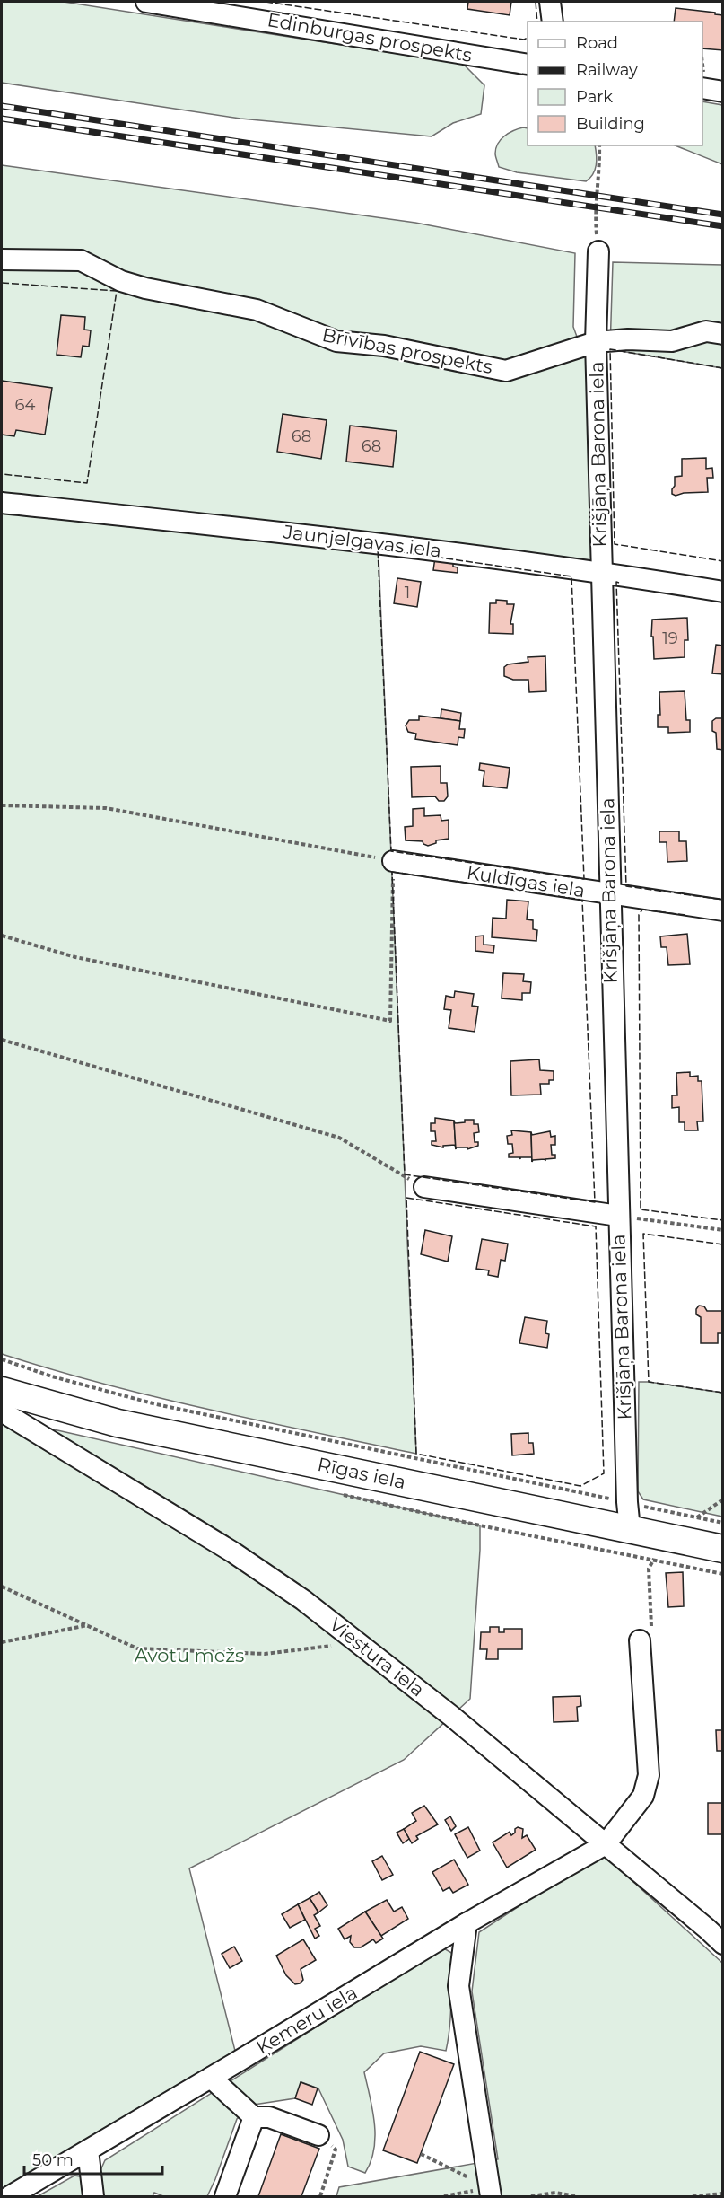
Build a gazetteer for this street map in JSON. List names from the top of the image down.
{
  "streets": {
    "main road": ["Rīgas iela"],
    "street": [
      "Edinburgas prospekts",
      "Brīvības prospekts",
      "Krišjāņa Barona iela",
      "Jaunjelgavas iela",
      "Kuldīgas iela",
      "Viestura iela",
      "Ķemeru iela"
    ]
  },
  "crossings": [
    ["Brīvības prospekts", "Krišjāņa Barona iela"],
    ["Krišjāņa Barona iela", "Jaunjelgavas iela"],
    ["Krišjāņa Barona iela", "Kuldīgas iela"],
    ["Krišjāņa Barona iela", "Rīgas iela"],
    ["Viestura iela", "Ķemeru iela"]
  ],
  "parks": ["Avotu mežs"],
  "house_numbers": [
    "64",
    "68",
    "68",
    "1",
    "19"
  ],
  "legend": [
    "Road",
    "Railway",
    "Park",
    "Building"
  ],
  "scale_bar": "50 m"
}
